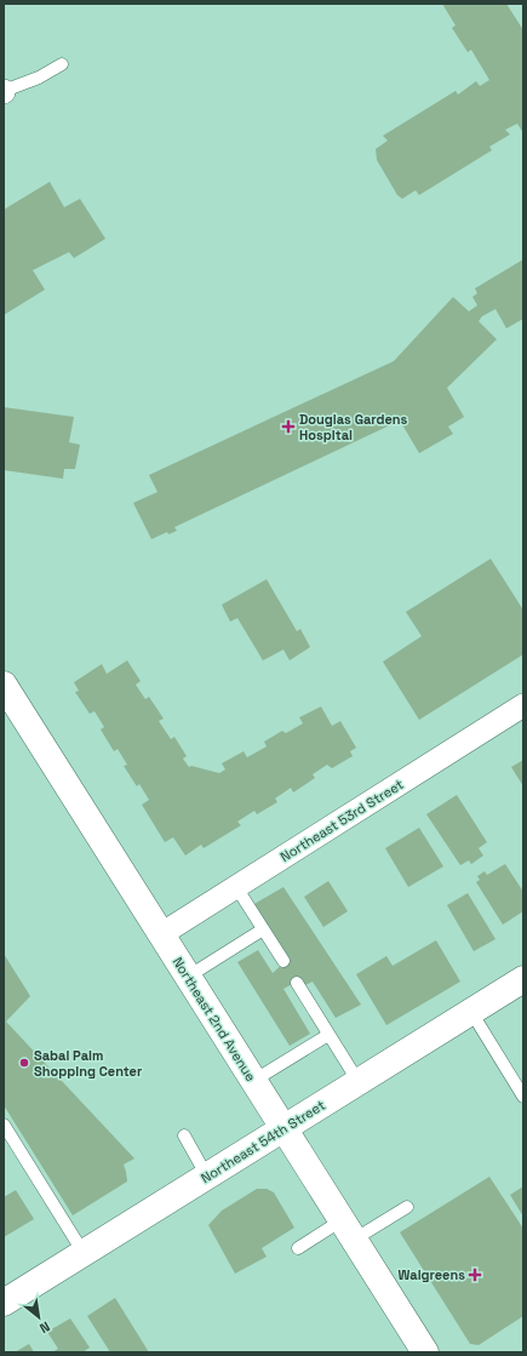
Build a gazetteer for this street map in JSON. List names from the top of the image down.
{
  "streets": {
    "main road": ["Northeast 2nd Avenue", "Northeast 54th Street"],
    "street": ["Northeast 53rd Street"]
  },
  "crossings": [
    ["Northeast 53rd Street", "Northeast 2nd Avenue"],
    ["Northeast 2nd Avenue", "Northeast 54th Street"]
  ],
  "places": {
    "health": ["Douglas Gardens Hospital", "Walgreens"],
    "other": ["Sabal Palm Shopping Center"]
  },
  "north": "bottom right"
}
